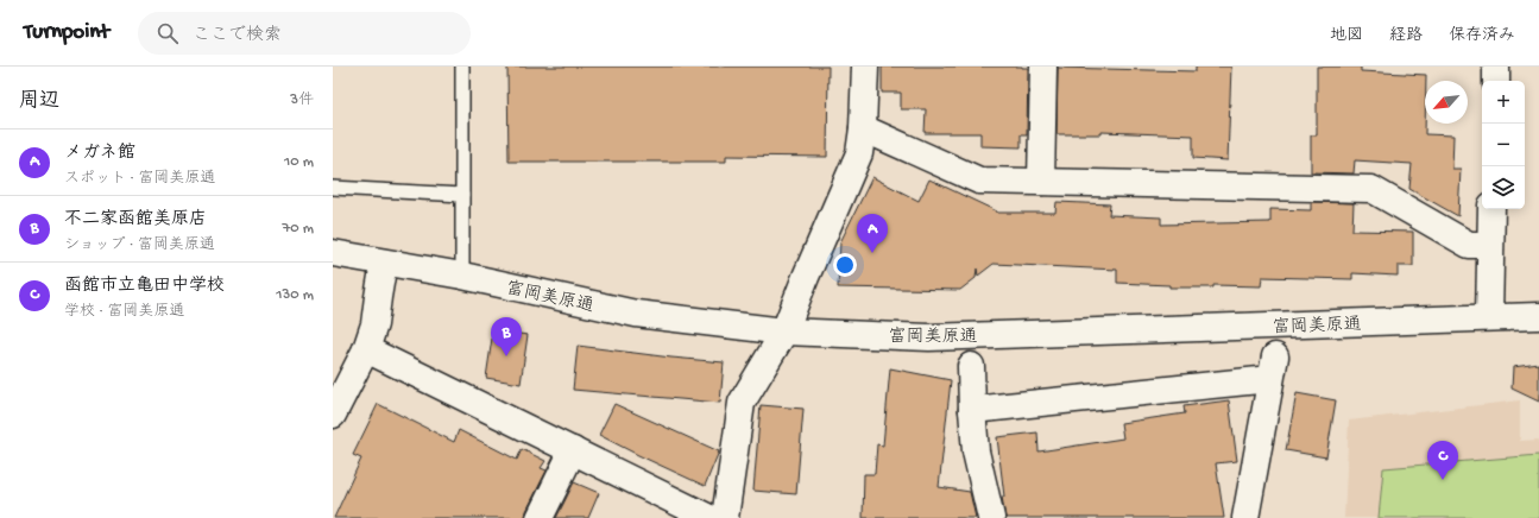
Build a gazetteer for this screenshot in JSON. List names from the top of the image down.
{
  "streets": {
    "street": ["富岡美原通"]
  },
  "north": "bottom left",
  "page": {
    "header": "Turnpoint",
    "search": "ここで検索",
    "nav": ["地図", "経路", "保存済み"],
    "heading": ["周辺", "3件"],
    "map_buttons": ["+", "−"],
    "list": [
      {
        "mark": "A",
        "name": "メガネ館",
        "note": "スポット · 富岡美原通",
        "value": "10 m"
      },
      {
        "mark": "B",
        "name": "不二家函館美原店",
        "note": "ショップ · 富岡美原通",
        "value": "70 m"
      },
      {
        "mark": "C",
        "name": "函館市立亀田中学校",
        "note": "学校 · 富岡美原通",
        "value": "130 m"
      }
    ],
    "pins": ["A", "B", "C"]
  }
}
